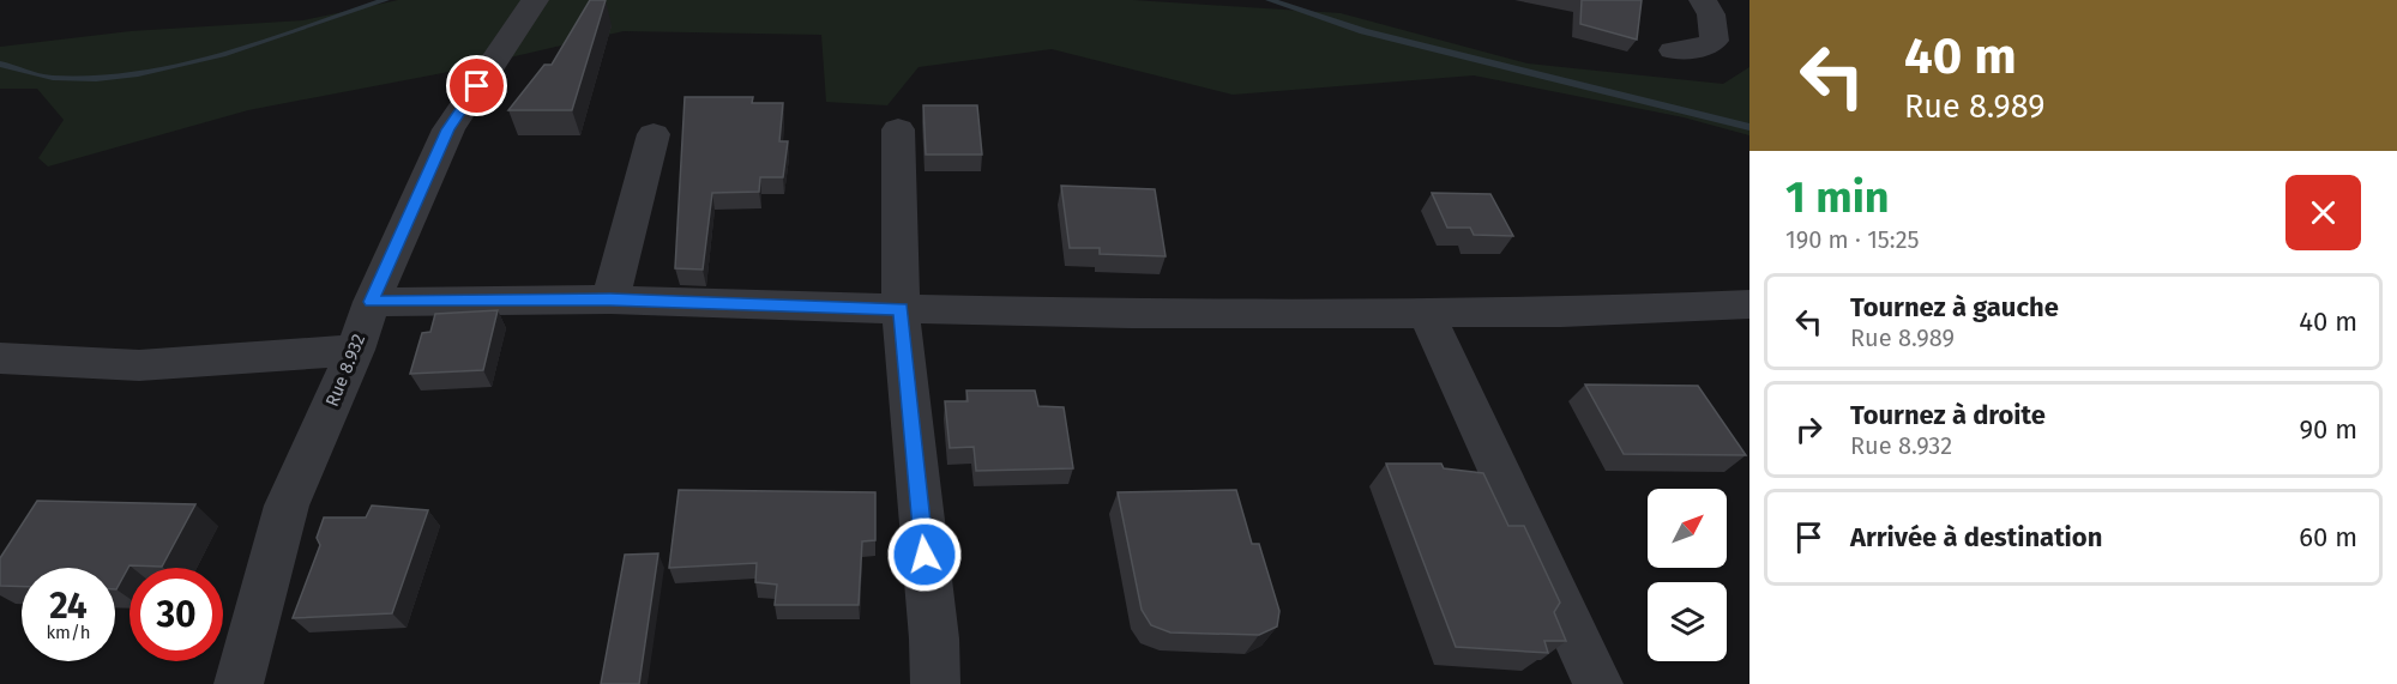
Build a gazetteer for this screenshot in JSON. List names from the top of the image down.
{
  "streets": {
    "street": ["Rue 8.932"]
  },
  "north": "top right",
  "page": {
    "turn": ["40 m", "Rue 8.989"],
    "heading": ["1 min", "190 m · 15:25"],
    "list": [
      {
        "name": "Tournez à gauche",
        "note": "Rue 8.989",
        "value": "40 m"
      },
      {
        "name": "Tournez à droite",
        "note": "Rue 8.932",
        "value": "90 m"
      },
      {
        "name": "Arrivée à destination",
        "value": "60 m"
      }
    ],
    "speed": "24 km/h",
    "limit": "30"
  }
}
